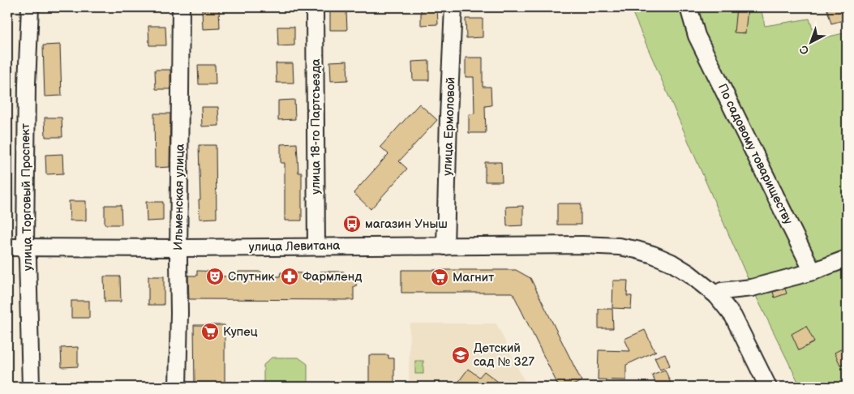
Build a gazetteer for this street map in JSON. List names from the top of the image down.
{
  "streets": {
    "street": [
      "улица 18-го Партсъезда",
      "улица Ермоловой",
      "По садовому товариществу",
      "улица Торговый Проспект",
      "Ильменская улица",
      "улица Левитана"
    ]
  },
  "crossings": [
    ["улица 18-го Партсъезда", "улица Левитана"],
    ["улица Ермоловой", "улица Левитана"],
    ["улица Торговый Проспект", "улица Левитана"],
    ["Ильменская улица", "улица Левитана"]
  ],
  "places": {
    "bus stop": ["магазин Уныш"],
    "theatre": ["Спутник"],
    "pharmacy": ["Фармленд"],
    "supermarket": ["Магнит", "Купец"],
    "school or university": ["Детский сад № 327"]
  },
  "north": "bottom left"
}
